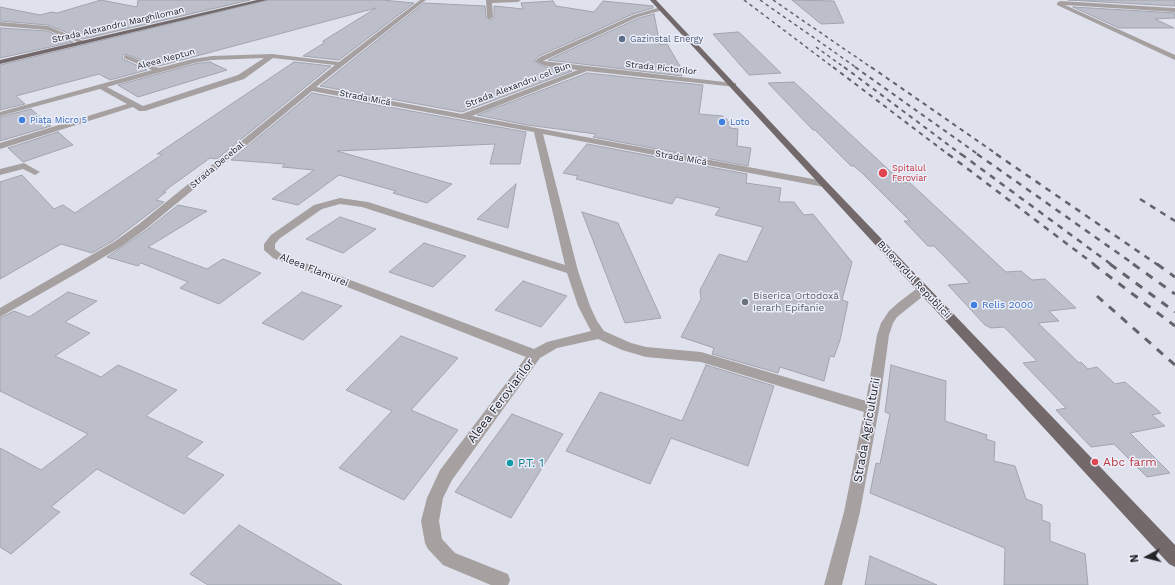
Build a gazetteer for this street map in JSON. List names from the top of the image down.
{
  "streets": {
    "main road": ["Strada Alexandru Marghiloman", "Bulevardul Republicii"],
    "street": [
      "Aleea Neptun",
      "Strada Pictorilor",
      "Strada Alexandru cel Bun",
      "Strada Mică",
      "Strada Decebal",
      "Aleea Flamurei",
      "Aleea Feroviarilor",
      "Strada Agriculturii"
    ]
  },
  "crossings": [
    ["Aleea Neptun", "Strada Decebal"],
    ["Strada Pictorilor", "Strada Alexandru cel Bun"],
    ["Strada Pictorilor", "Bulevardul Republicii"],
    ["Strada Alexandru cel Bun", "Strada Mică"],
    ["Strada Alexandru cel Bun", "Bulevardul Republicii"],
    ["Strada Mică", "Strada Decebal"],
    ["Strada Mică", "Bulevardul Republicii"],
    ["Aleea Flamurei", "Aleea Feroviarilor"],
    ["Bulevardul Republicii", "Strada Agriculturii"]
  ],
  "places": [
    "Gazinstal Energy",
    "Piața Micro 5",
    "Loto",
    "Spitalul Feroviar",
    "Biserica Ortodoxă Ierarh Epifanie",
    "Relis 2000",
    "Abc farm",
    "P.T. 1"
  ],
  "north": "left"
}
